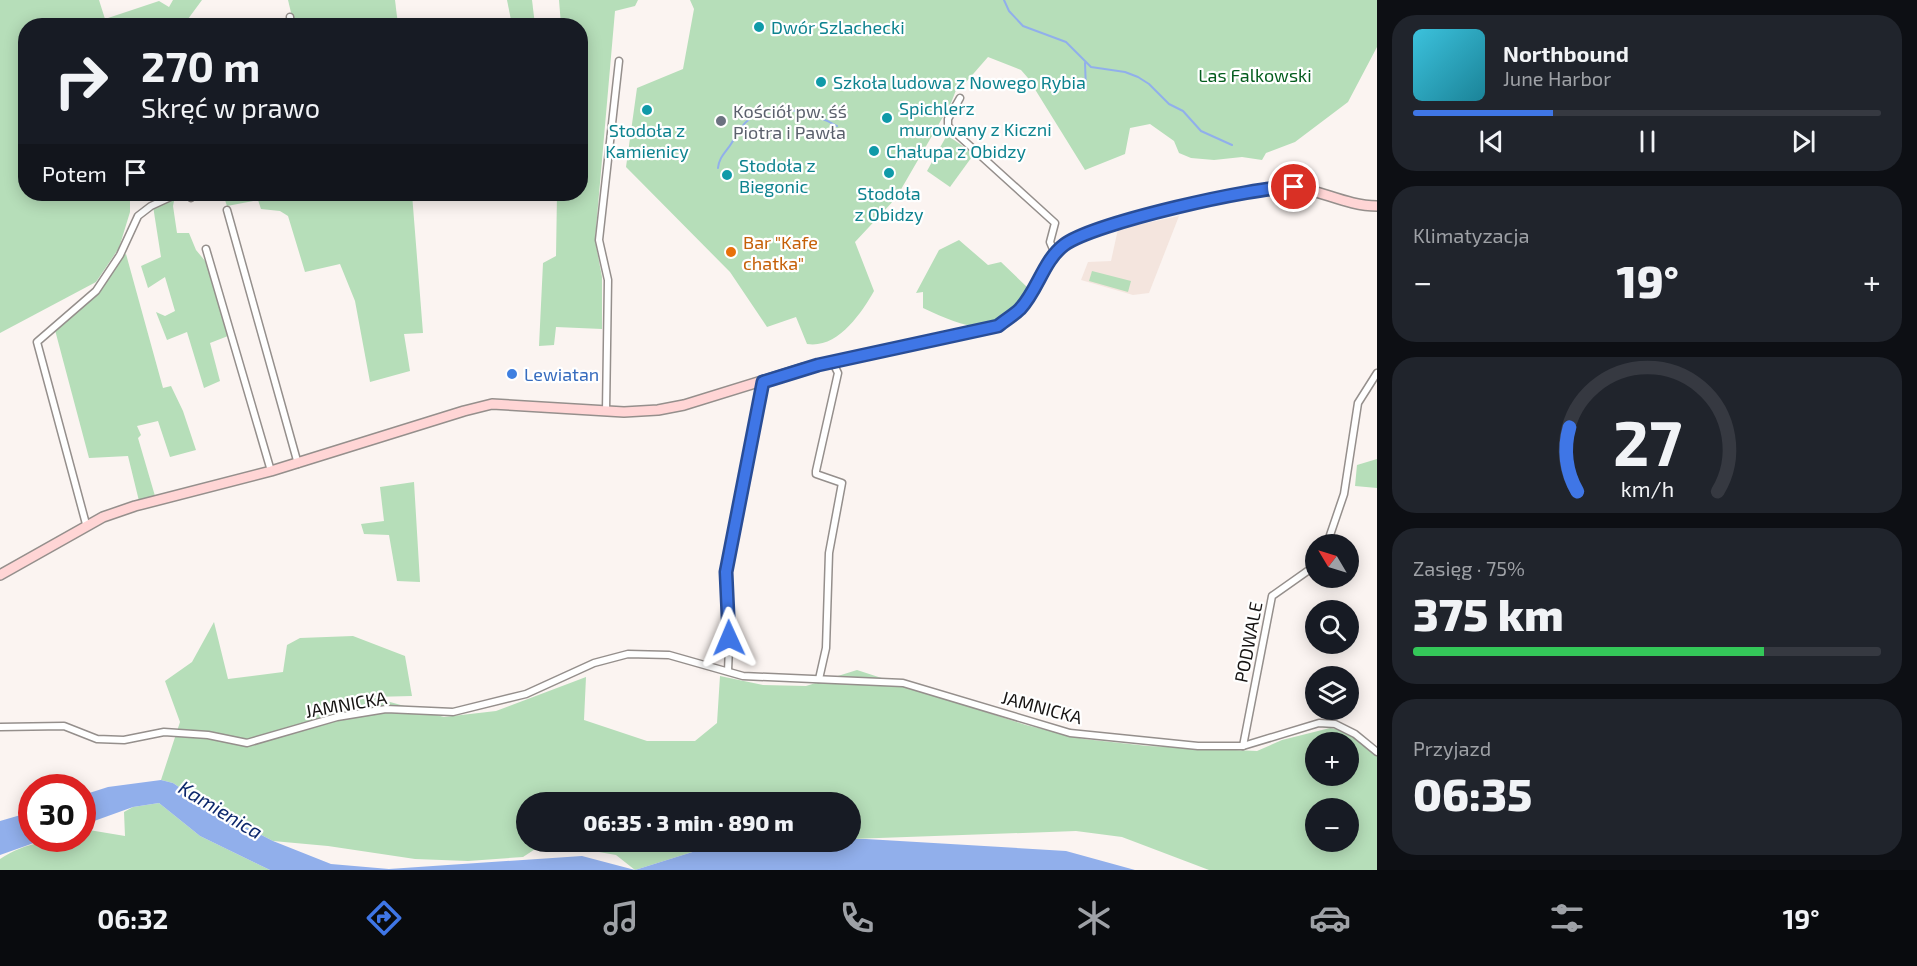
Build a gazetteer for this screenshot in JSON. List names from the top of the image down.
{
  "streets": {
    "street": ["PODWALE", "JAMNICKA"]
  },
  "crossings": [
    ["PODWALE", "JAMNICKA"]
  ],
  "water": ["Kamienica"],
  "parks": ["Las Falkowski"],
  "places": [
    "Dwór Szlachecki",
    "Szkoła ludowa z Nowego Rybia",
    "Stodoła z Kamienicy",
    "Spichlerz murowany z Kiczni",
    "Kościół pw. śś Piotra i Pawła",
    "Chałupa z Obidzy",
    "Stodoła z Obidzy",
    "Stodoła z Biegonic",
    "Bar \"Kafe chatka\"",
    "Lewiatan"
  ],
  "north": "top left",
  "page": {
    "turn": ["270 m", "Skręć w prawo"],
    "song": ["Northbound", "June Harbor"],
    "then": "Potem",
    "tile": [
      "Klimatyzacja",
      ["Zasięg · 75%", "375 km"],
      ["Przyjazd", "06:35"]
    ],
    "heat": ["−", "19°", "+"],
    "map_buttons": ["+", "−"],
    "limit": "30",
    "trip": "06:35 · 3 min · 890 m",
    "tabs": ["06:32", "19°"],
    "gauge": ["27", "km/h"]
  }
}
